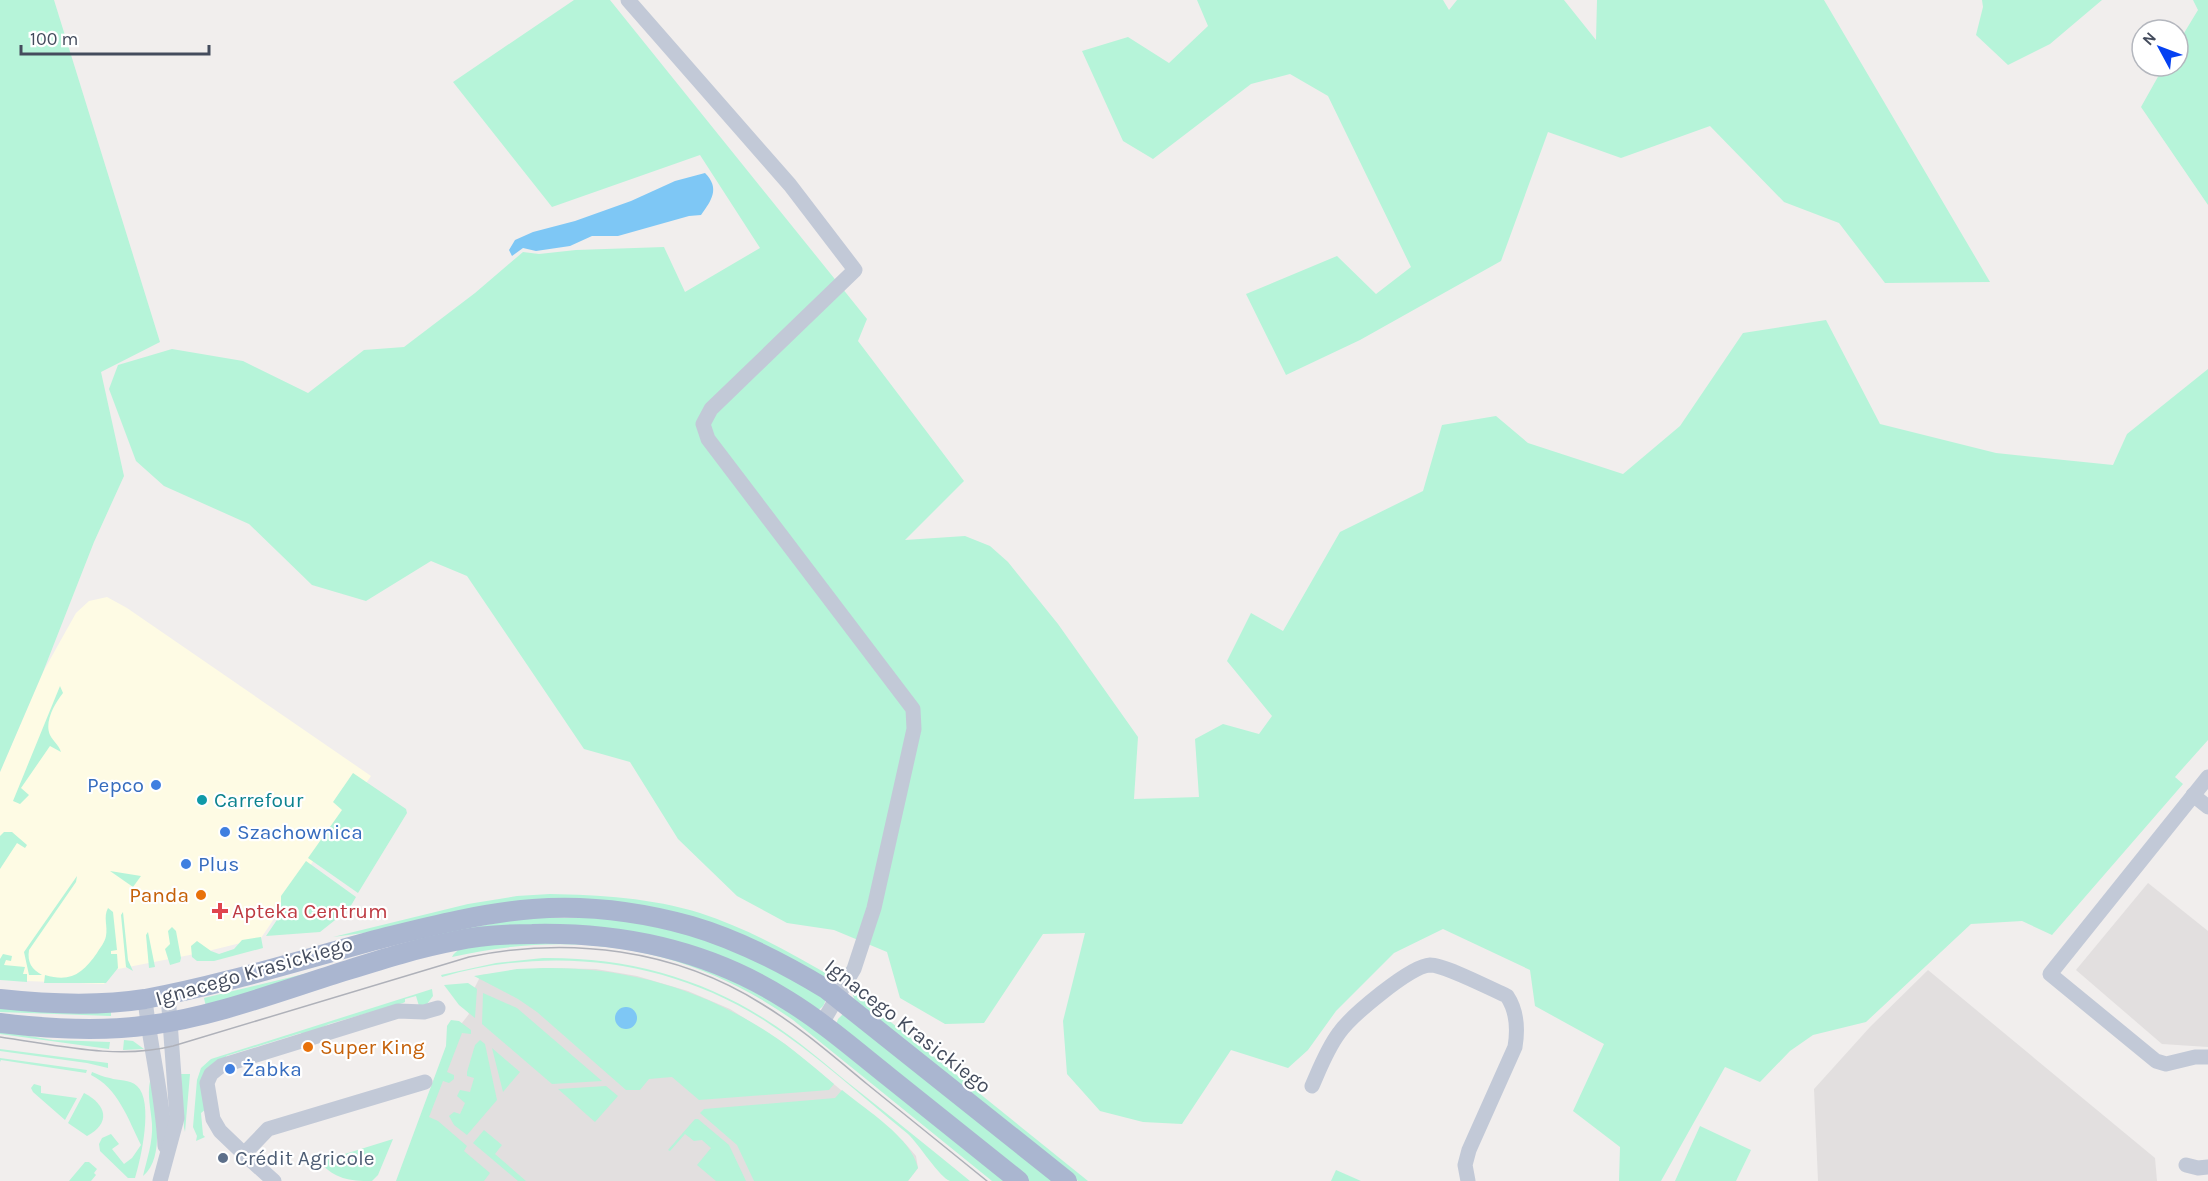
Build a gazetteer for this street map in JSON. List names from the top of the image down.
{
  "streets": {
    "main road": ["Ignacego Krasickiego"]
  },
  "places": {
    "other": [
      "Pepco",
      "Carrefour",
      "Szachownica",
      "Plus",
      "Panda",
      "Super King",
      "Żabka",
      "Crédit Agricole"
    ],
    "health": ["Apteka Centrum"]
  },
  "scale_bar": "100 m",
  "north": "top left"
}
